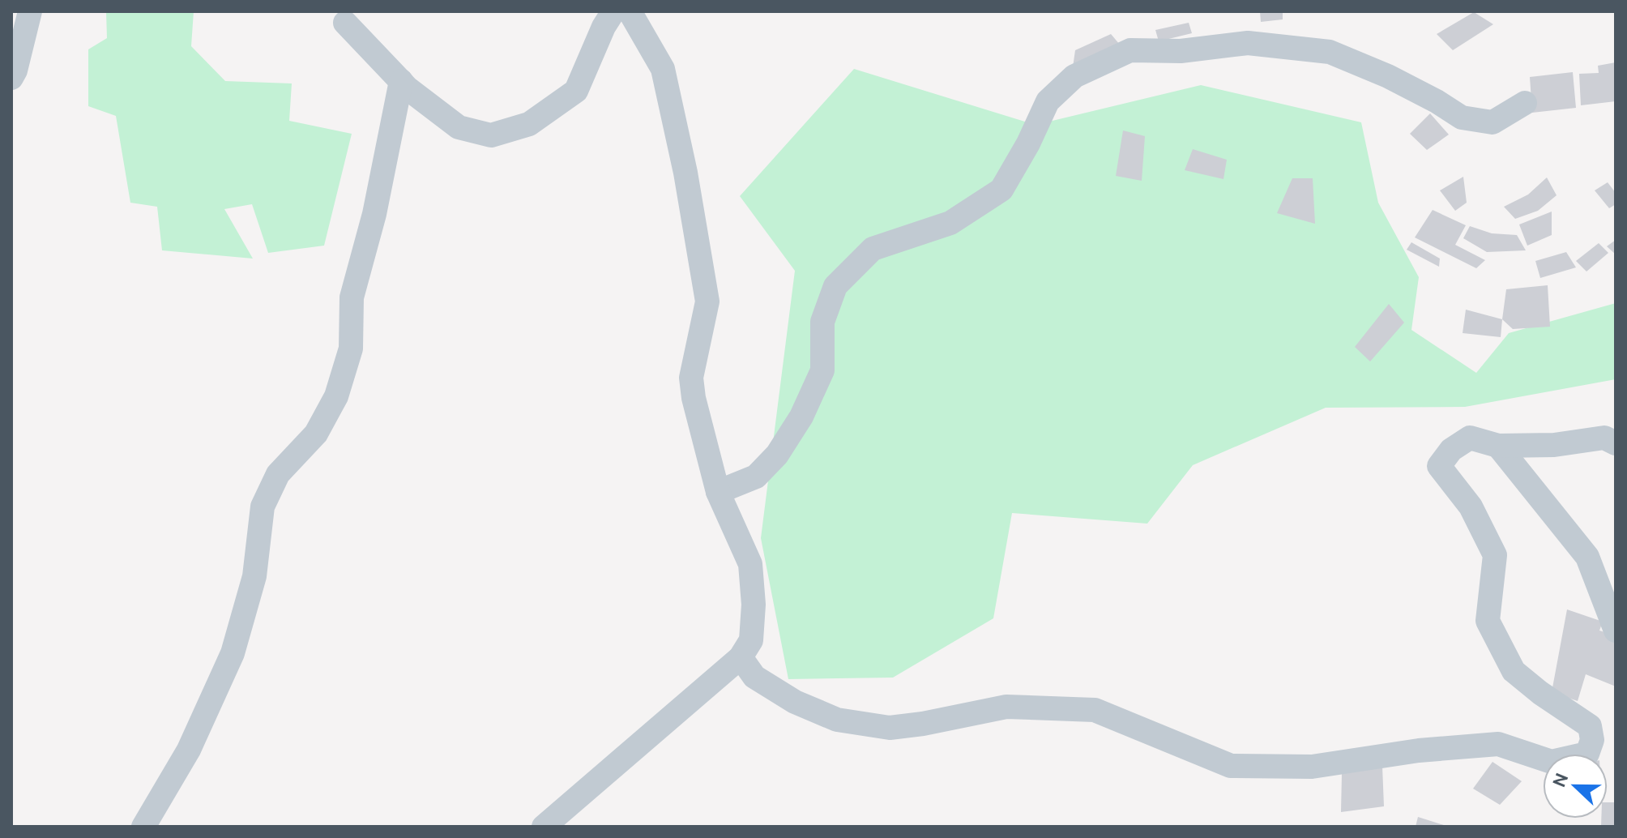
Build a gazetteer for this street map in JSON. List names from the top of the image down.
{
  "north": "left"
}
